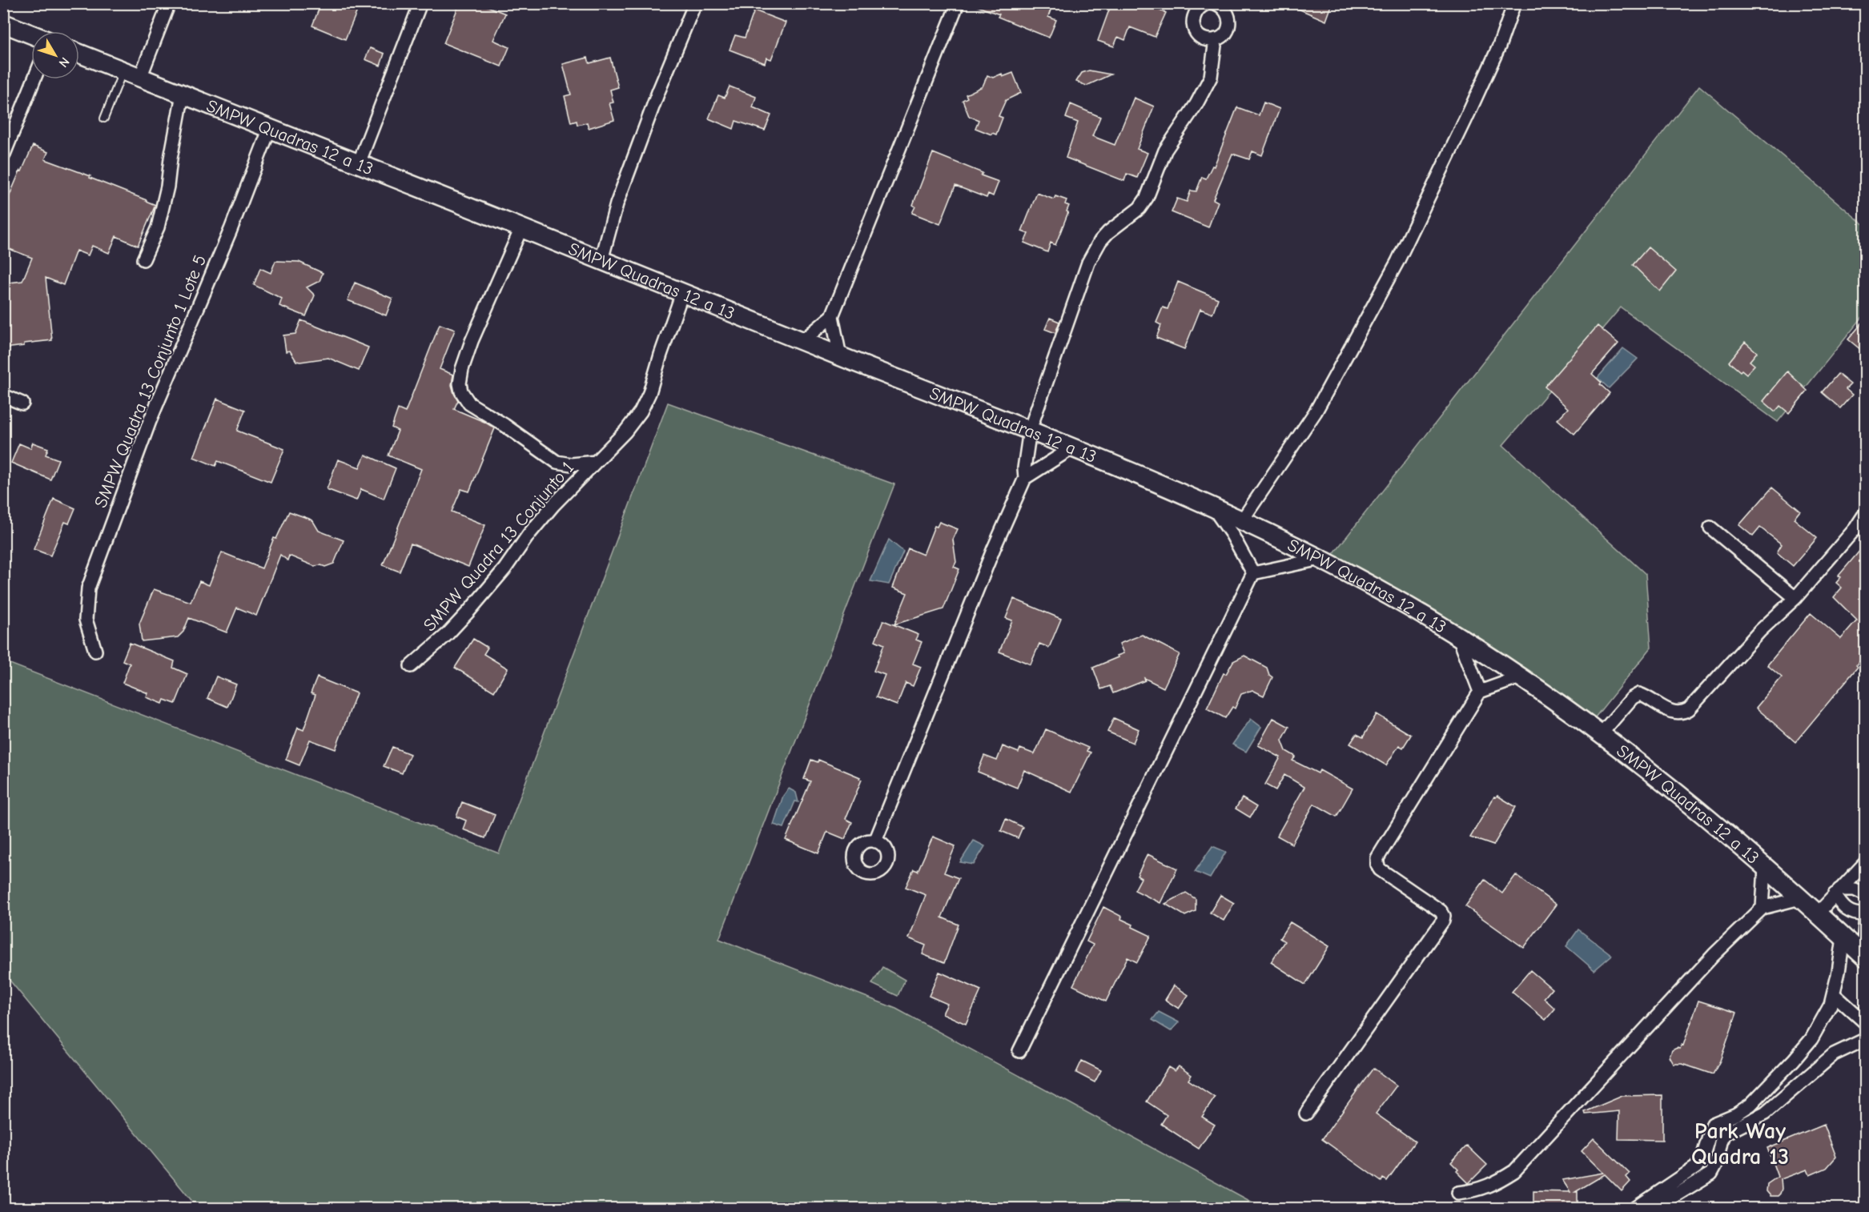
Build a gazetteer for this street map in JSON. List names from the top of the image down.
{
  "streets": {
    "street": ["SMPW Quadras 12 a 13", "SMPW Quadra 13 Conjunto 1 Lote 5", "SMPW Quadra 13 Conjunto 1"]
  },
  "crossings": [
    ["SMPW Quadras 12 a 13", "SMPW Quadra 13 Conjunto 1 Lote 5"],
    ["SMPW Quadras 12 a 13", "SMPW Quadra 13 Conjunto 1"]
  ],
  "districts": ["Park Way Quadra 13"],
  "north": "bottom right"
}
